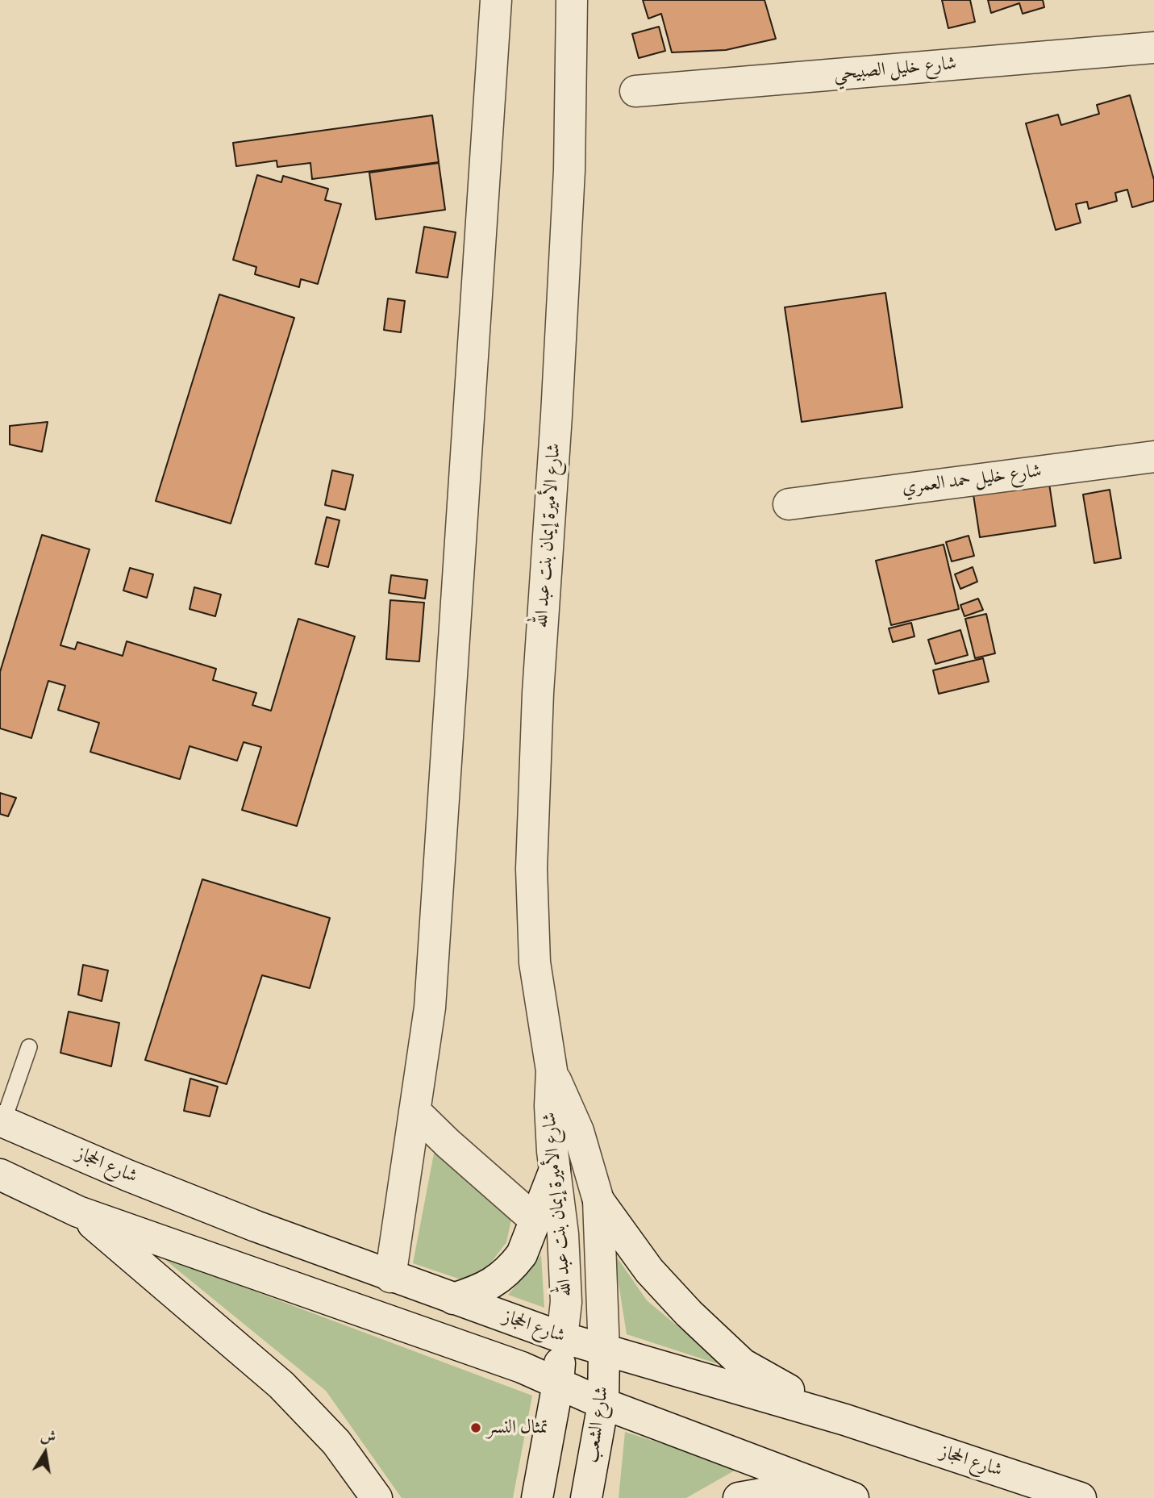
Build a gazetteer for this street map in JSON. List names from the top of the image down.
{
  "streets": {
    "street": [
      "شارع خليل الصبيحي",
      "شارع خليل حمد العمري",
      "شارع الأميرة إيمان بنت عبد الله",
      "شارع الحجاز",
      "شارع الشعب"
    ]
  },
  "crossings": [
    ["شارع الأميرة إيمان بنت عبد الله", "شارع الحجاز"],
    ["شارع الأميرة إيمان بنت عبد الله", "شارع الشعب"],
    ["شارع الحجاز", "شارع الشعب"]
  ],
  "places": ["تمثال النسر"],
  "north": "top"
}
